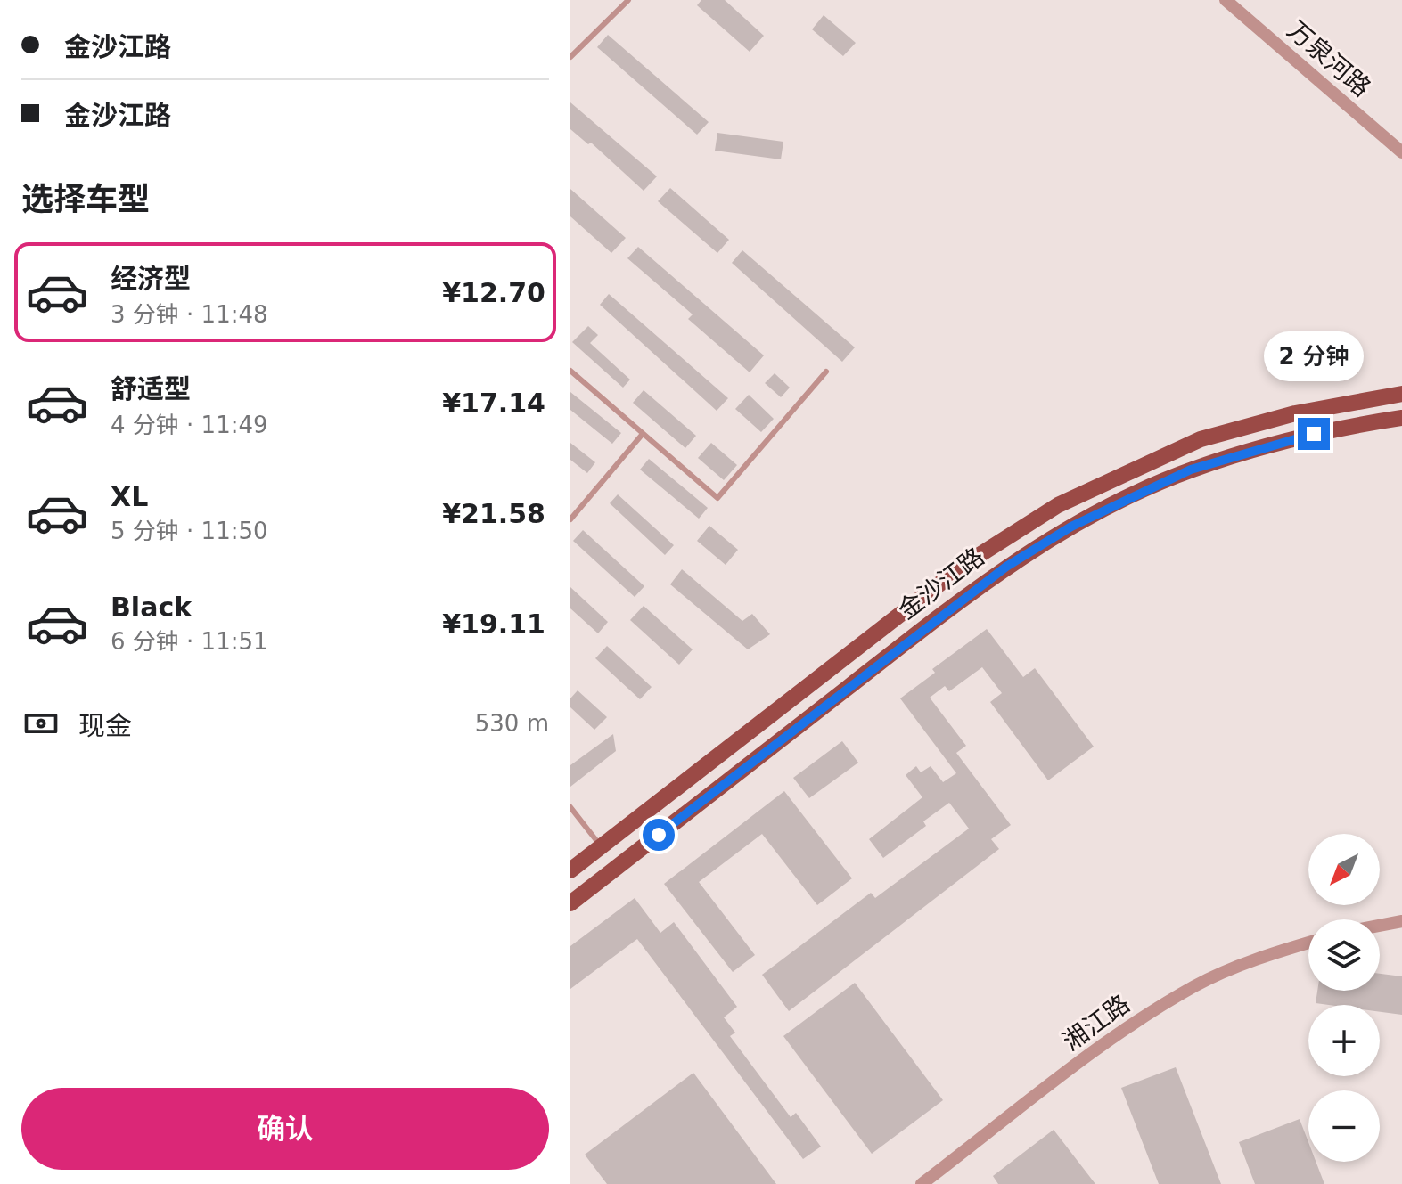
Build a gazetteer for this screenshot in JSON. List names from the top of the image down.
{
  "streets": {
    "main road": ["金沙江路"],
    "street": ["万泉河路", "湘江路"]
  },
  "north": "bottom left",
  "page": {
    "banner": ["金沙江路", "金沙江路"],
    "heading": "选择车型",
    "list": [
      {
        "name": "经济型",
        "note": "3 分钟 · 11:48",
        "value": "¥12.70"
      },
      {
        "name": "舒适型",
        "note": "4 分钟 · 11:49",
        "value": "¥17.14"
      },
      {
        "name": "XL",
        "note": "5 分钟 · 11:50",
        "value": "¥21.58"
      },
      {
        "name": "Black",
        "note": "6 分钟 · 11:51",
        "value": "¥19.11"
      }
    ],
    "bubble": "2 分钟",
    "pay": ["现金", "530 m"],
    "map_buttons": ["+", "−"],
    "buttons": "确认"
  }
}
